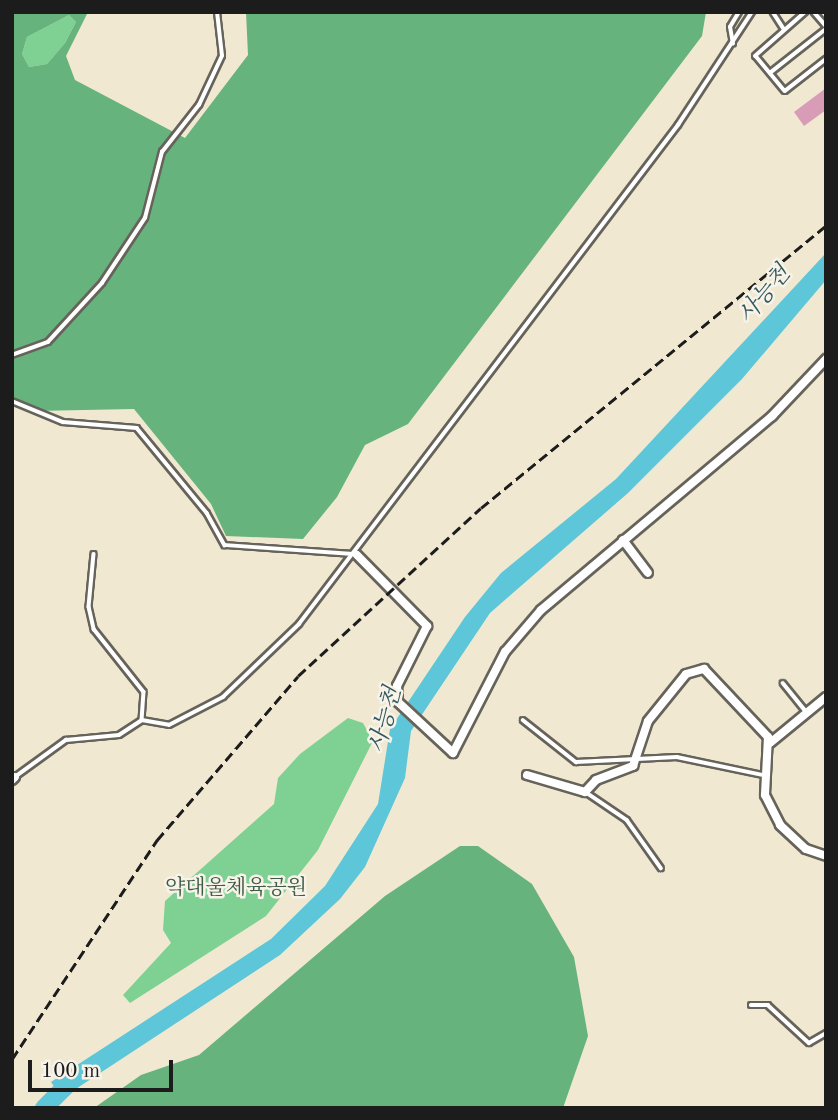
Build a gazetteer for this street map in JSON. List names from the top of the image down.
{
  "water": ["사능천"],
  "parks": ["약대울체육공원"],
  "scale_bar": "100 m"
}
